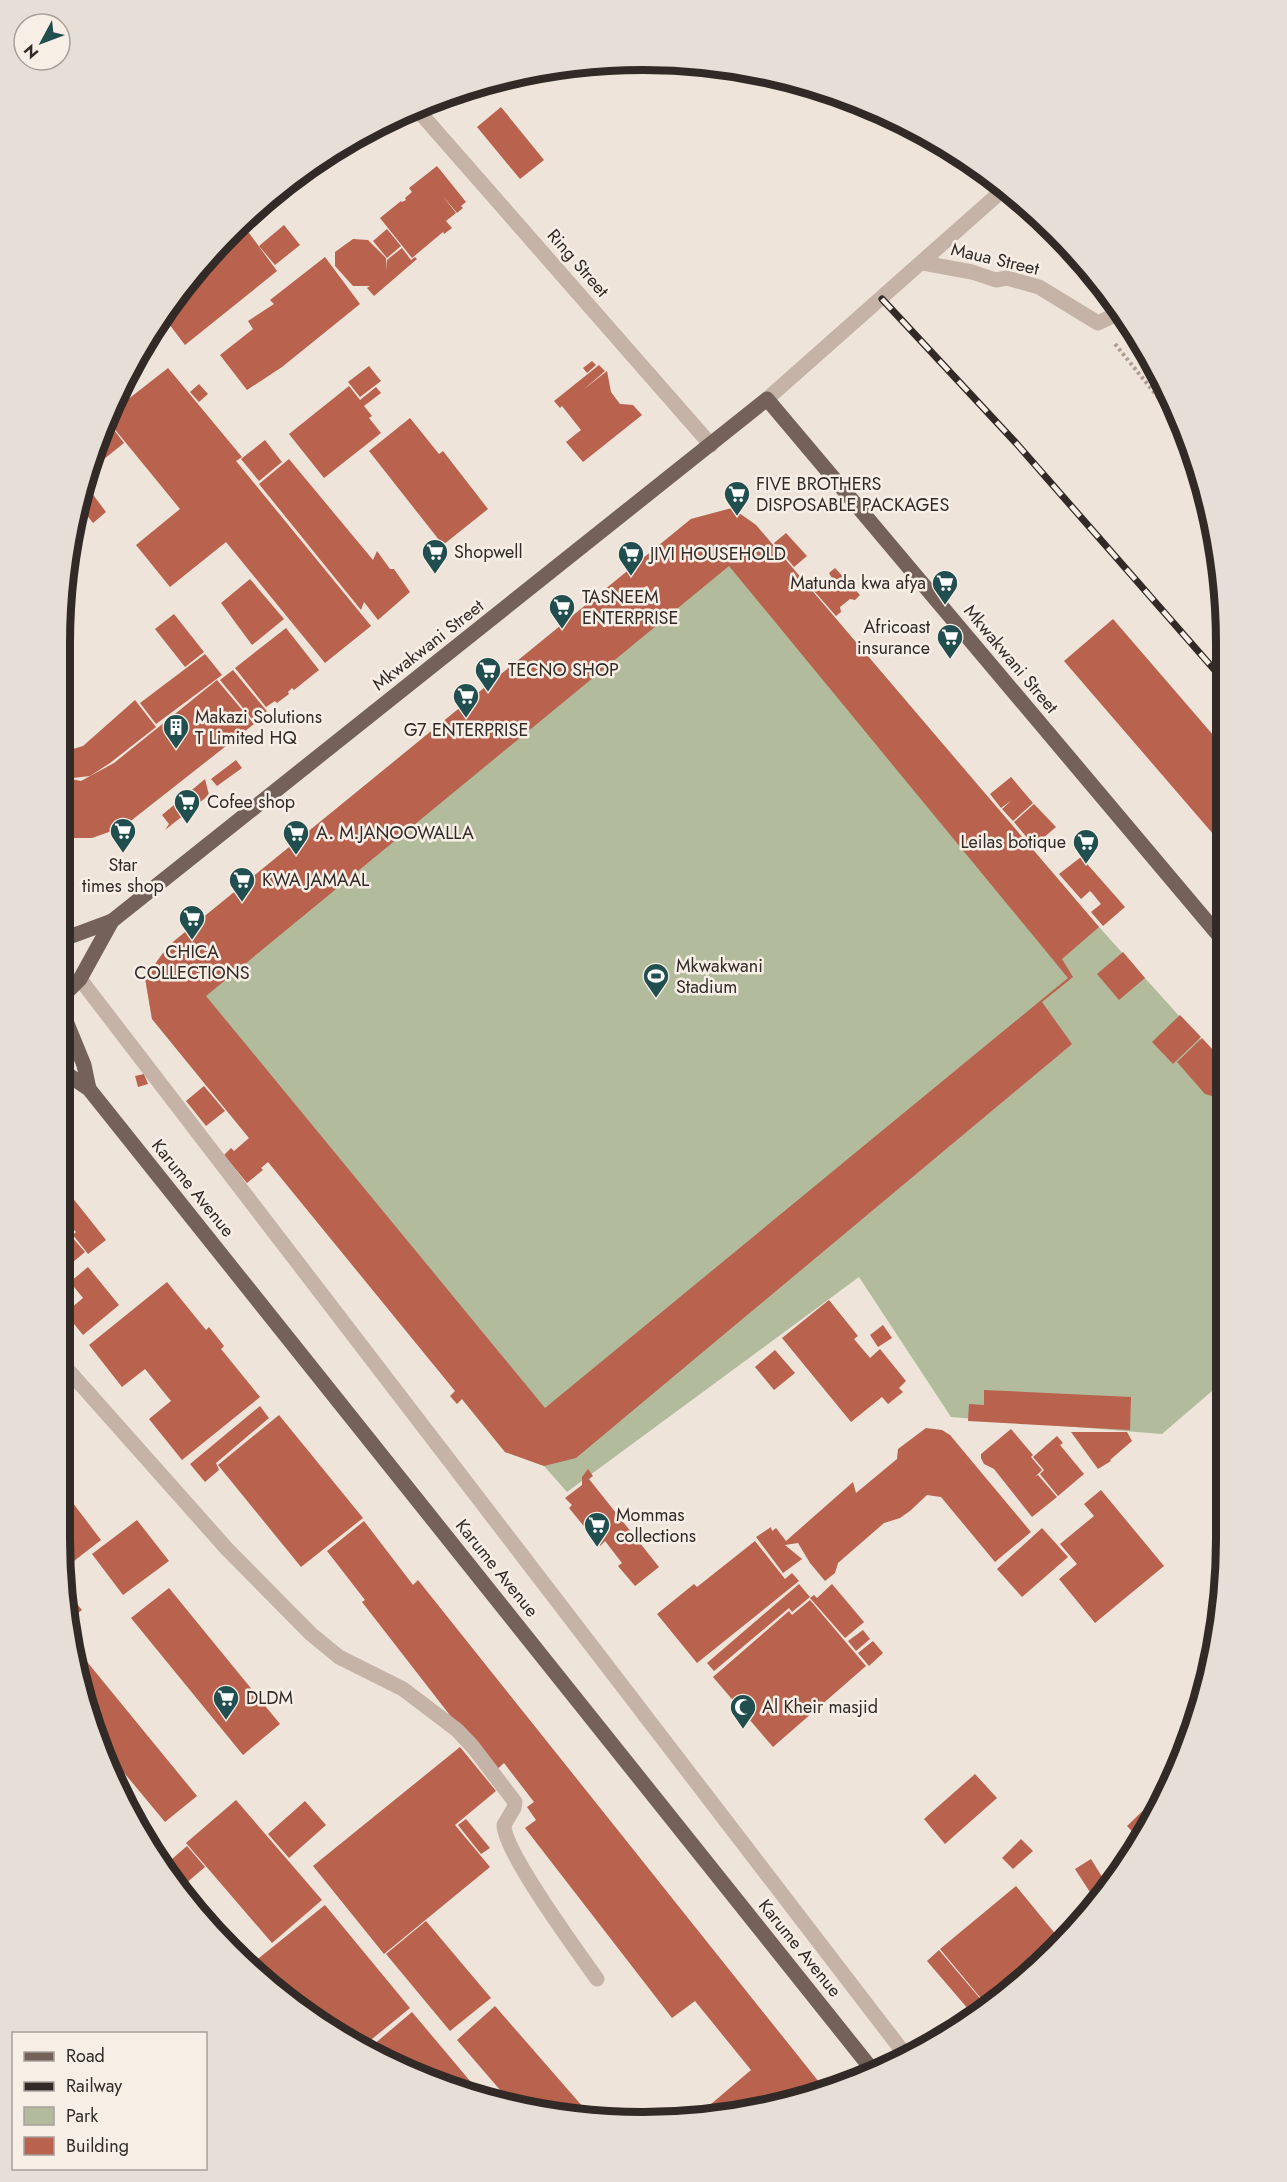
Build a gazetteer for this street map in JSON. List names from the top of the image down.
{
  "streets": {
    "main road": ["Mkwakwani Street", "Karume Avenue"],
    "street": ["Maua Street", "Ring Street"]
  },
  "crossings": [
    ["Maua Street", "Mkwakwani Street"],
    ["Ring Street", "Mkwakwani Street"]
  ],
  "places": {
    "supermarket": [
      "FIVE BROTHERS DISPOSABLE PACKAGES",
      "Shopwell",
      "JIVI HOUSEHOLD",
      "Matunda kwa afya",
      "TASNEEM ENTERPRISE",
      "Africoast insurance",
      "TECNO SHOP",
      "G7 ENTERPRISE",
      "Cofee shop",
      "Star times shop",
      "A. M.JANOOWALLA",
      "Leilas botique",
      "KWA JAMAAL",
      "CHICA COLLECTIONS",
      "Mommas collections",
      "DLDM"
    ],
    "building": ["Makazi Solutions T Limited HQ"],
    "sports": ["Mkwakwani Stadium"],
    "mosque": ["Al Kheir masjid"]
  },
  "legend": [
    "Road",
    "Railway",
    "Park",
    "Building"
  ],
  "north": "bottom left"
}
